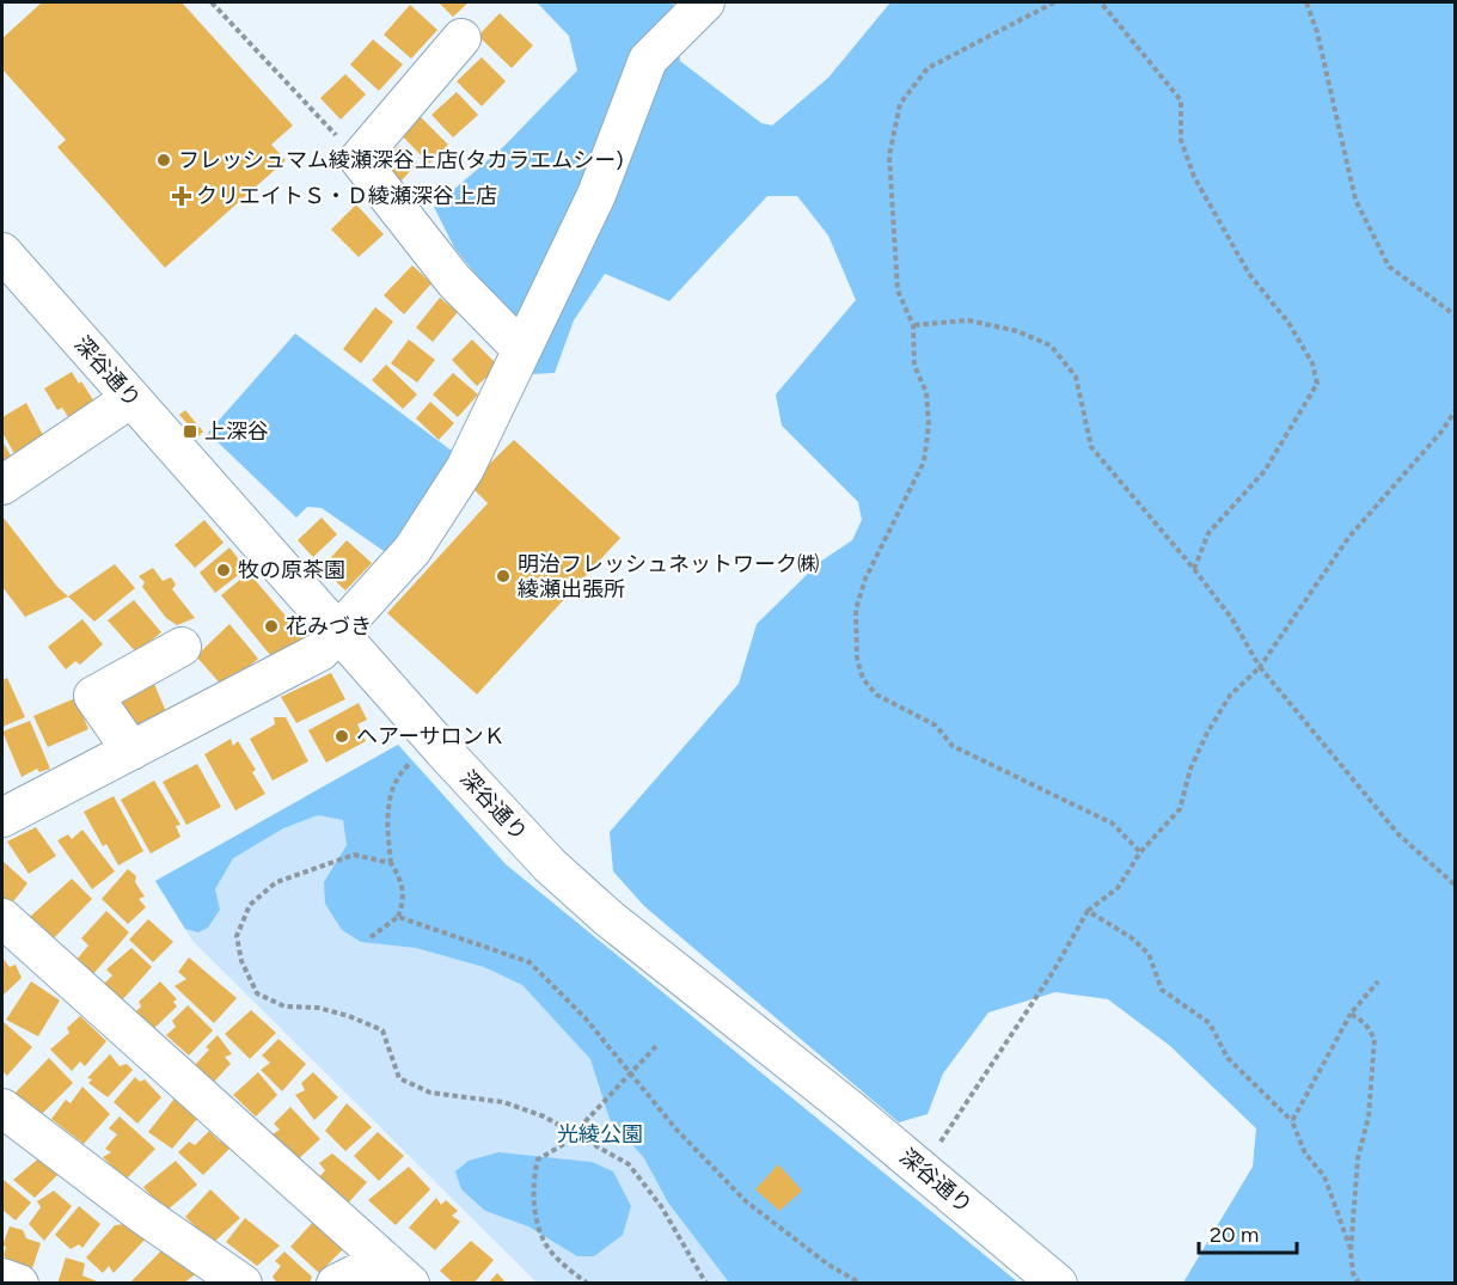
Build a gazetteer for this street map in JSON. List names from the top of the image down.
{
  "streets": {
    "street": ["深谷通り"]
  },
  "parks": ["光綾公園"],
  "places": {
    "other": [
      "フレッシュマム綾瀬深谷上店(タカラエムシー)",
      "牧の原茶園",
      "明治フレッシュネットワーク㈱ 綾瀬出張所",
      "花みづき",
      "ヘアーサロンＫ"
    ],
    "health": ["クリエイトＳ・Ｄ綾瀬深谷上店"],
    "transit": ["上深谷"]
  },
  "scale_bar": "20 m"
}
